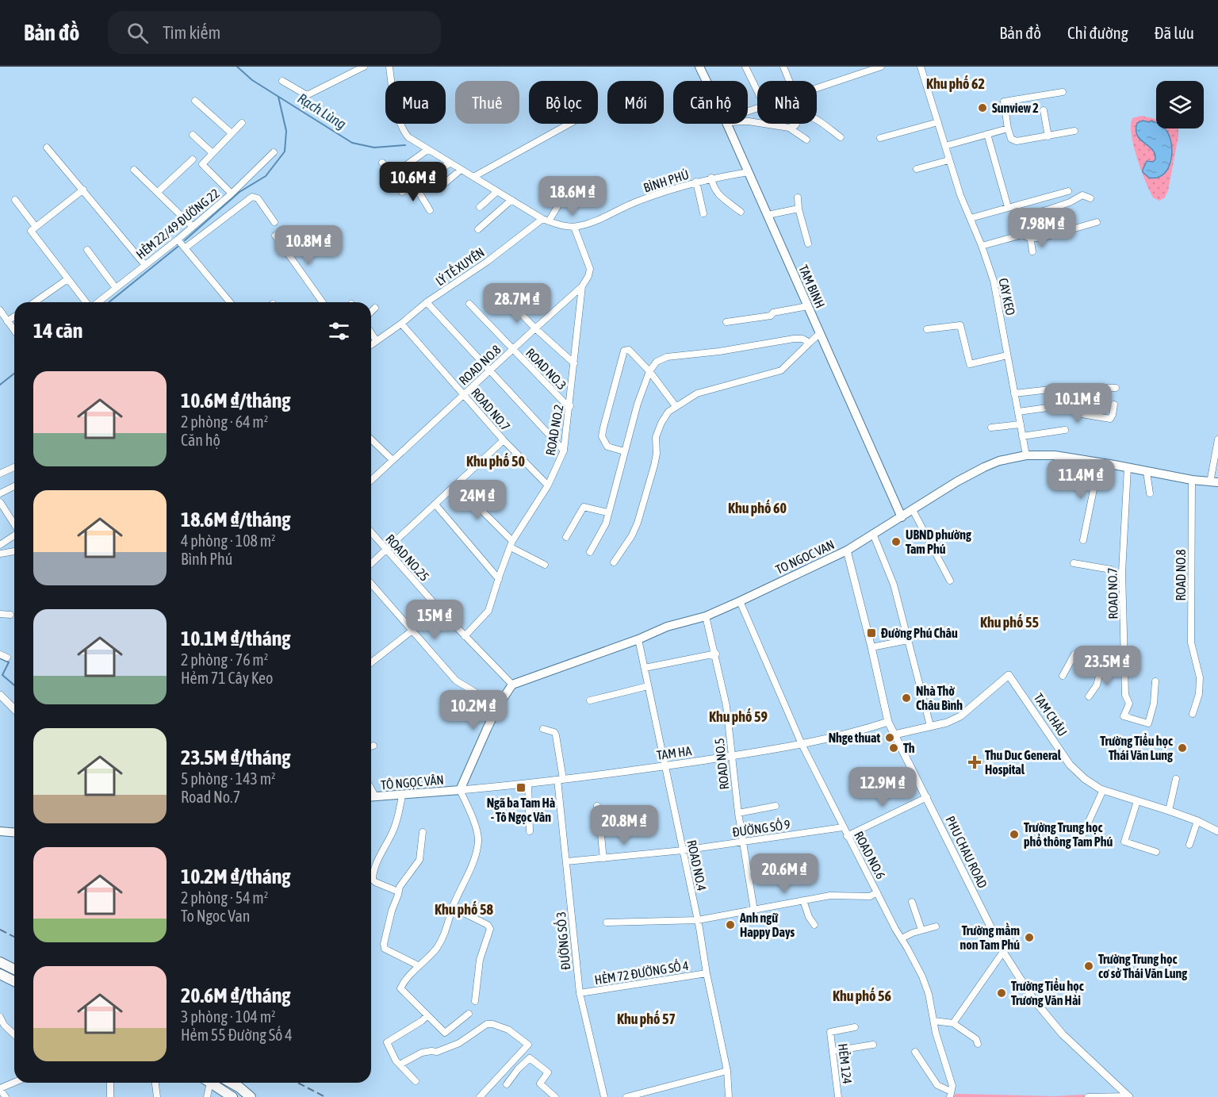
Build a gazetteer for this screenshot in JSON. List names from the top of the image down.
{
  "streets": {
    "main road": ["TAM BINH", "TO NGOC VAN", "TÔ NGỌC VÂN"],
    "street": [
      "BÌNH PHÚ",
      "HẺM 22/49 ĐƯỜNG 22",
      "LÝ TẾ XUYÊN",
      "CAY KEO",
      "ROAD NO.8",
      "ROAD NO.3",
      "ROAD NO.7",
      "ROAD NO.2",
      "ROAD NO.25",
      "TAM CHÂU",
      "TAM HA",
      "ROAD NO.5",
      "ĐƯỜNG SỐ 9",
      "PHU CHAU ROAD",
      "ROAD NO.6",
      "ROAD NO.4",
      "ĐƯỜNG SỐ 3",
      "HẺM 72 ĐƯỜNG SỐ 4",
      "HẺM 124"
    ]
  },
  "crossings": [
    ["BÌNH PHÚ", "TAM BINH"],
    ["BÌNH PHÚ", "ROAD NO.8"],
    ["LÝ TẾ XUYÊN", "ROAD NO.7"],
    ["TAM BINH", "TO NGOC VAN"],
    ["CAY KEO", "TO NGOC VAN"],
    ["ROAD NO.8", "ROAD NO.3"],
    ["ROAD NO.8", "ROAD NO.7"],
    ["ROAD NO.8", "ROAD NO.2"],
    ["ROAD NO.8", "TO NGOC VAN"],
    ["ROAD NO.3", "ROAD NO.2"],
    ["ROAD NO.7", "ROAD NO.2"],
    ["ROAD NO.7", "TO NGOC VAN"],
    ["ROAD NO.2", "ROAD NO.25"],
    ["TO NGOC VAN", "ROAD NO.25"],
    ["TO NGOC VAN", "ROAD NO.5"],
    ["TO NGOC VAN", "PHU CHAU ROAD"],
    ["TO NGOC VAN", "ROAD NO.6"],
    ["TO NGOC VAN", "ROAD NO.4"],
    ["TAM CHÂU", "PHU CHAU ROAD"],
    ["TAM HA", "ROAD NO.5"],
    ["TAM HA", "TÔ NGỌC VÂN"],
    ["TAM HA", "PHU CHAU ROAD"],
    ["TAM HA", "ROAD NO.6"],
    ["TAM HA", "ROAD NO.4"],
    ["TAM HA", "ĐƯỜNG SỐ 3"],
    ["ROAD NO.5", "ĐƯỜNG SỐ 9"],
    ["ĐƯỜNG SỐ 9", "ROAD NO.6"],
    ["ĐƯỜNG SỐ 9", "ROAD NO.4"],
    ["ĐƯỜNG SỐ 9", "ĐƯỜNG SỐ 3"],
    ["ROAD NO.4", "HẺM 72 ĐƯỜNG SỐ 4"],
    ["ĐƯỜNG SỐ 3", "HẺM 72 ĐƯỜNG SỐ 4"]
  ],
  "districts": [
    "Khu phố 62",
    "Khu phố 50",
    "Khu phố 60",
    "Khu phố 55",
    "Khu phố 59",
    "Khu phố 58",
    "Khu phố 56",
    "Khu phố 57"
  ],
  "water": ["Rạch Lùng"],
  "places": {
    "other": [
      "Sunview 2",
      "UBND phường Tam Phú",
      "Nhà Thờ Châu Bình",
      "Nhge thuat",
      "Th",
      "Trường Tiểu học Thái Văn Lung",
      "Trường Trung học phổ thông Tam Phú",
      "Anh ngữ Happy Days",
      "Trường mầm non Tam Phú",
      "Trường Trung học cơ sở Thái Văn Lung",
      "Trường Tiểu học Trương Văn Hải"
    ],
    "transit": ["Đường Phú Châu", "Ngã ba Tam Hà - Tô Ngọc Vân"],
    "health": ["Thu Duc General Hospital"]
  },
  "page": {
    "header": "Bản đồ",
    "search": "Tìm kiếm",
    "nav": ["Bản đồ", "Chỉ đường", "Đã lưu"],
    "chip": [
      "Mua",
      "Thuê",
      "Bộ lọc",
      "Mới",
      "Căn hộ",
      "Nhà"
    ],
    "price": [
      "10.6M ₫",
      "18.6M ₫",
      "7.98M ₫",
      "10.8M ₫",
      "28.7M ₫",
      "10.1M ₫",
      "11.4M ₫",
      "24M ₫",
      "15M ₫",
      "23.5M ₫",
      "10.2M ₫",
      "12.9M ₫",
      "20.8M ₫",
      "20.6M ₫"
    ],
    "heading": "14 căn",
    "list": [
      {
        "name": "10.6M ₫/tháng",
        "note": "2 phòng · 64 m² · Căn hộ"
      },
      {
        "name": "18.6M ₫/tháng",
        "note": "4 phòng · 108 m² · Bình Phú"
      },
      {
        "name": "10.1M ₫/tháng",
        "note": "2 phòng · 76 m² · Hẻm 71 Cây Keo"
      },
      {
        "name": "23.5M ₫/tháng",
        "note": "5 phòng · 143 m² · Road No.7"
      },
      {
        "name": "10.2M ₫/tháng",
        "note": "2 phòng · 54 m² · To Ngoc Van"
      },
      {
        "name": "20.6M ₫/tháng",
        "note": "3 phòng · 104 m² · Hẻm 55 Đường Số 4"
      }
    ]
  }
}
